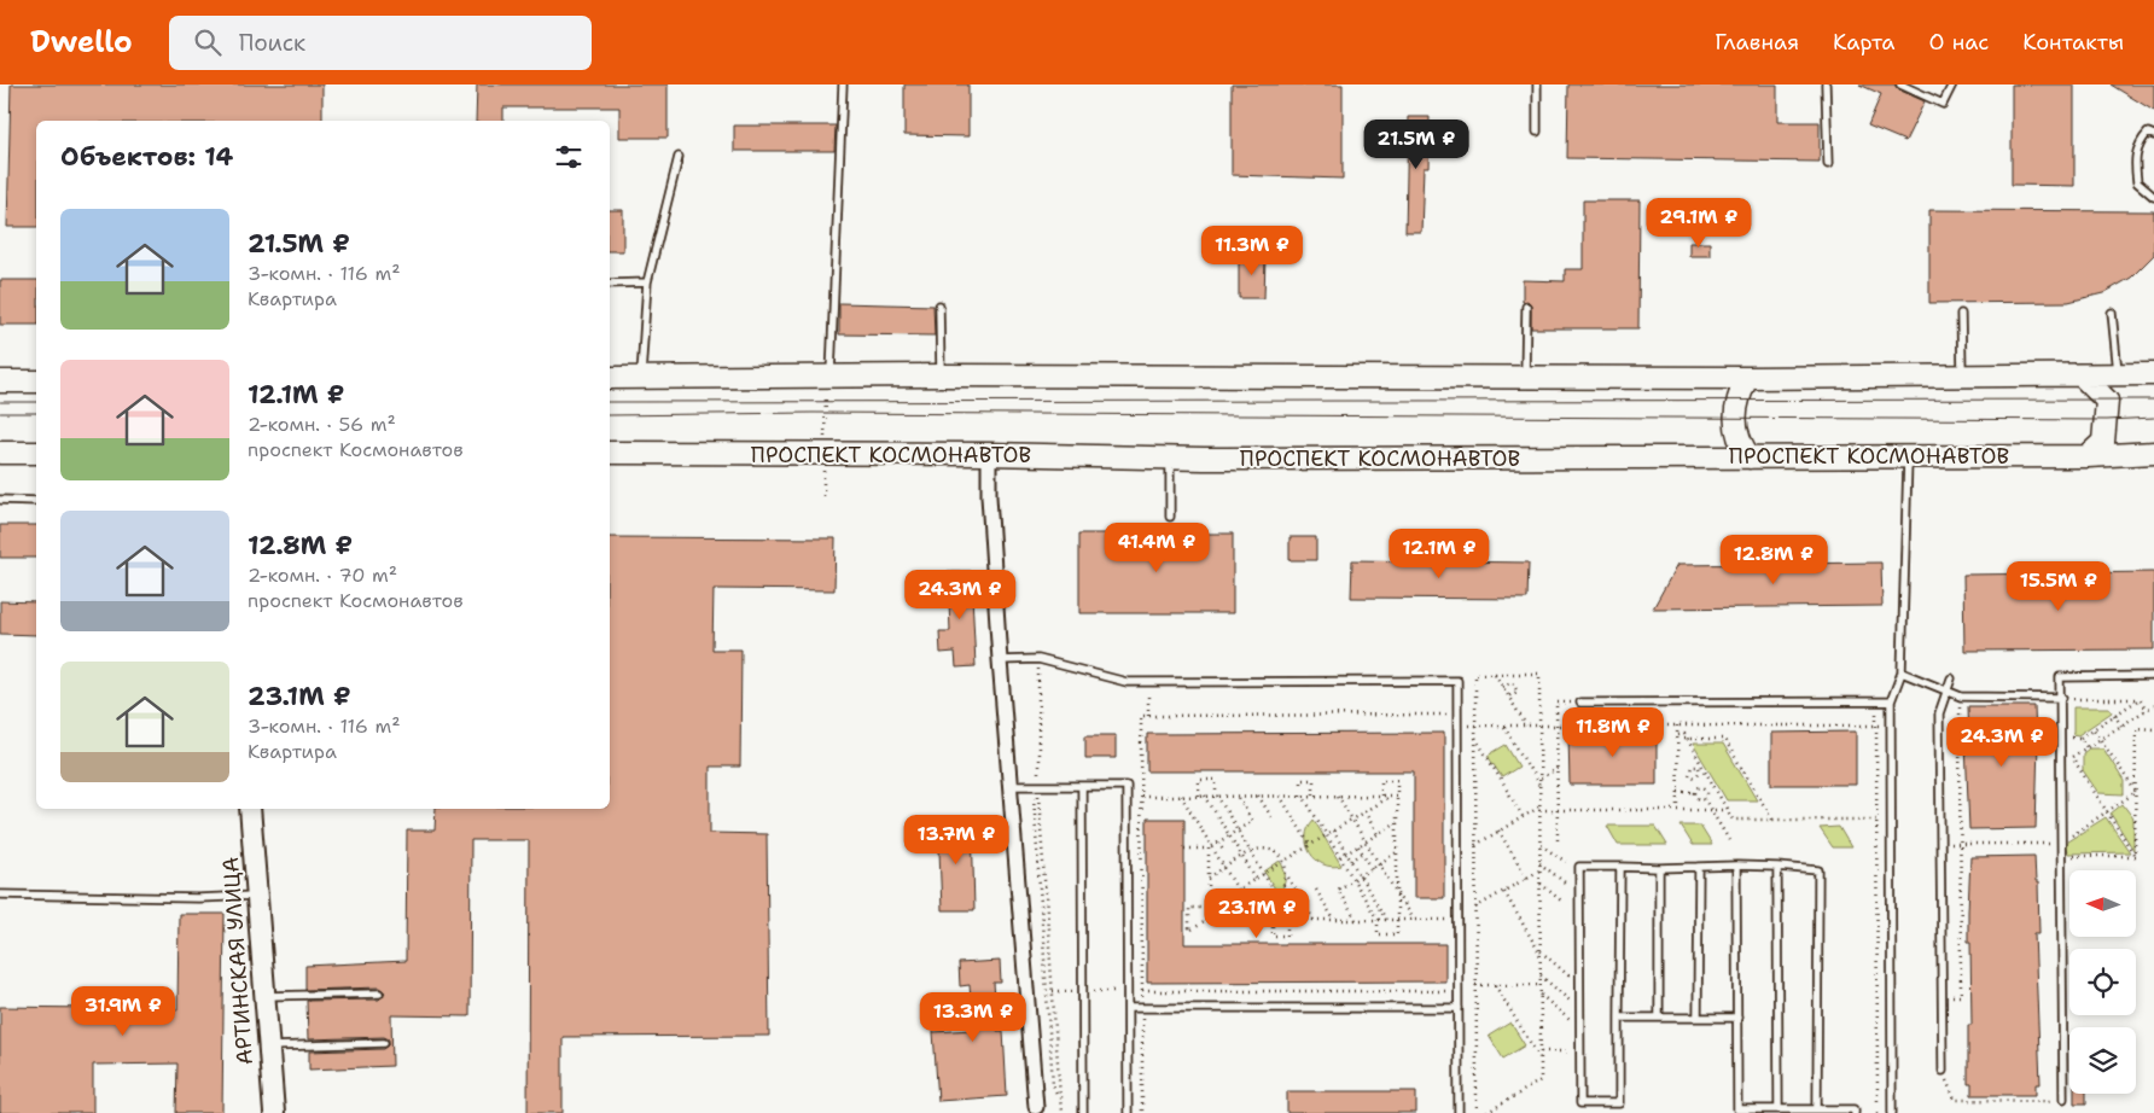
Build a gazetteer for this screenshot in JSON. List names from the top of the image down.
{
  "streets": {
    "main road": ["ПРОСПЕКТ КОСМОНАВТОВ"],
    "street": ["АРТИНСКАЯ УЛИЦА"]
  },
  "north": "left",
  "page": {
    "header": "Dwello",
    "search": "Поиск",
    "nav": [
      "Главная",
      "Карта",
      "О нас",
      "Контакты"
    ],
    "price": [
      "21.5M ₽",
      "29.1M ₽",
      "11.3M ₽",
      "41.4M ₽",
      "12.1M ₽",
      "12.8M ₽",
      "15.5M ₽",
      "24.3M ₽",
      "11.8M ₽",
      "24.3M ₽",
      "13.7M ₽",
      "23.1M ₽",
      "31.9M ₽",
      "13.3M ₽"
    ],
    "heading": "Объектов: 14",
    "list": [
      {
        "name": "21.5M ₽",
        "note": "3-комн. · 116 m² · Квартира"
      },
      {
        "name": "12.1M ₽",
        "note": "2-комн. · 56 m² · проспект Космонавтов"
      },
      {
        "name": "12.8M ₽",
        "note": "2-комн. · 70 m² · проспект Космонавтов"
      },
      {
        "name": "23.1M ₽",
        "note": "3-комн. · 116 m² · Квартира"
      }
    ]
  }
}
